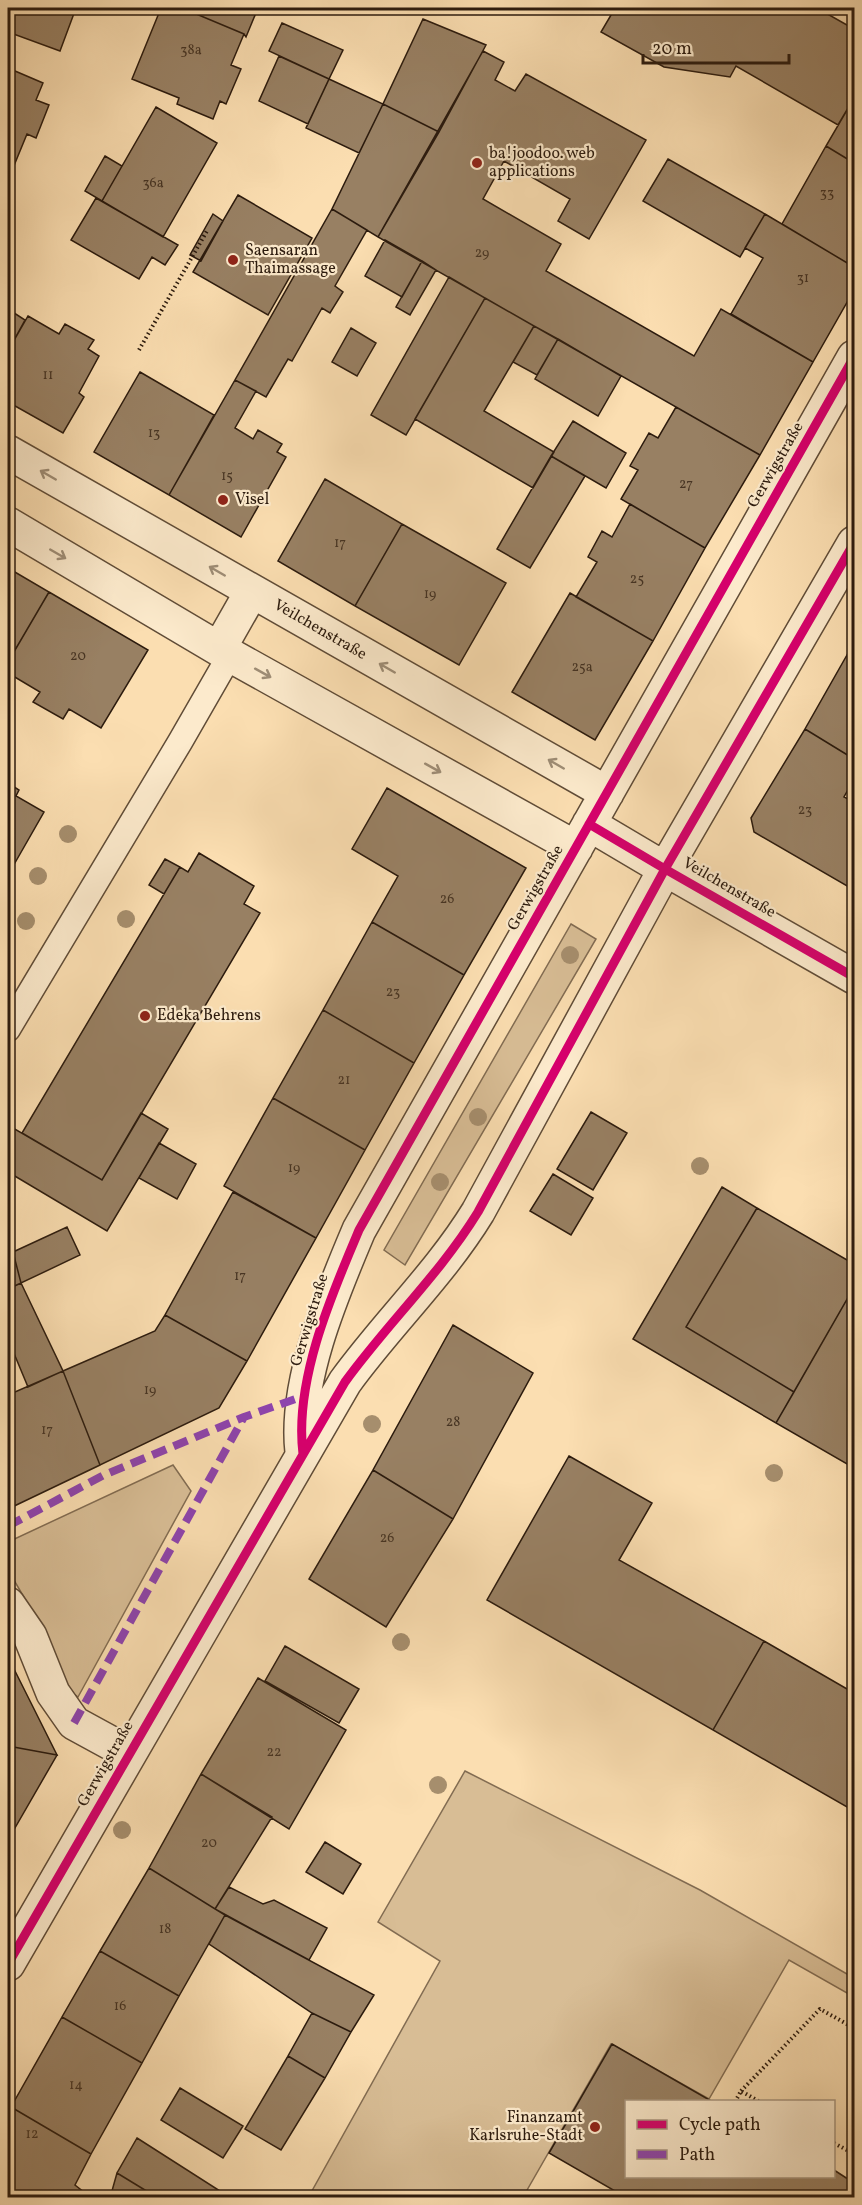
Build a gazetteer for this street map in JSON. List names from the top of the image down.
{
  "streets": {
    "street": ["Gerwigstraße", "Veilchenstraße"]
  },
  "crossings": [
    ["Gerwigstraße", "Veilchenstraße"]
  ],
  "places": [
    "ba!joodoo. web applications",
    "Saensaran Thaimassage",
    "Visel",
    "Edeka Behrens",
    "Finanzamt Karlsruhe-Stadt"
  ],
  "house_numbers": [
    "38a",
    "36a",
    "33",
    "29",
    "31",
    "11",
    "13",
    "15",
    "27",
    "17",
    "25",
    "19",
    "20",
    "25a",
    "23",
    "26",
    "23",
    "21",
    "19",
    "17",
    "19",
    "28",
    "17",
    "26",
    "22",
    "20",
    "18",
    "16",
    "14",
    "12"
  ],
  "legend": ["Cycle path", "Path"],
  "scale_bar": "20 m"
}
